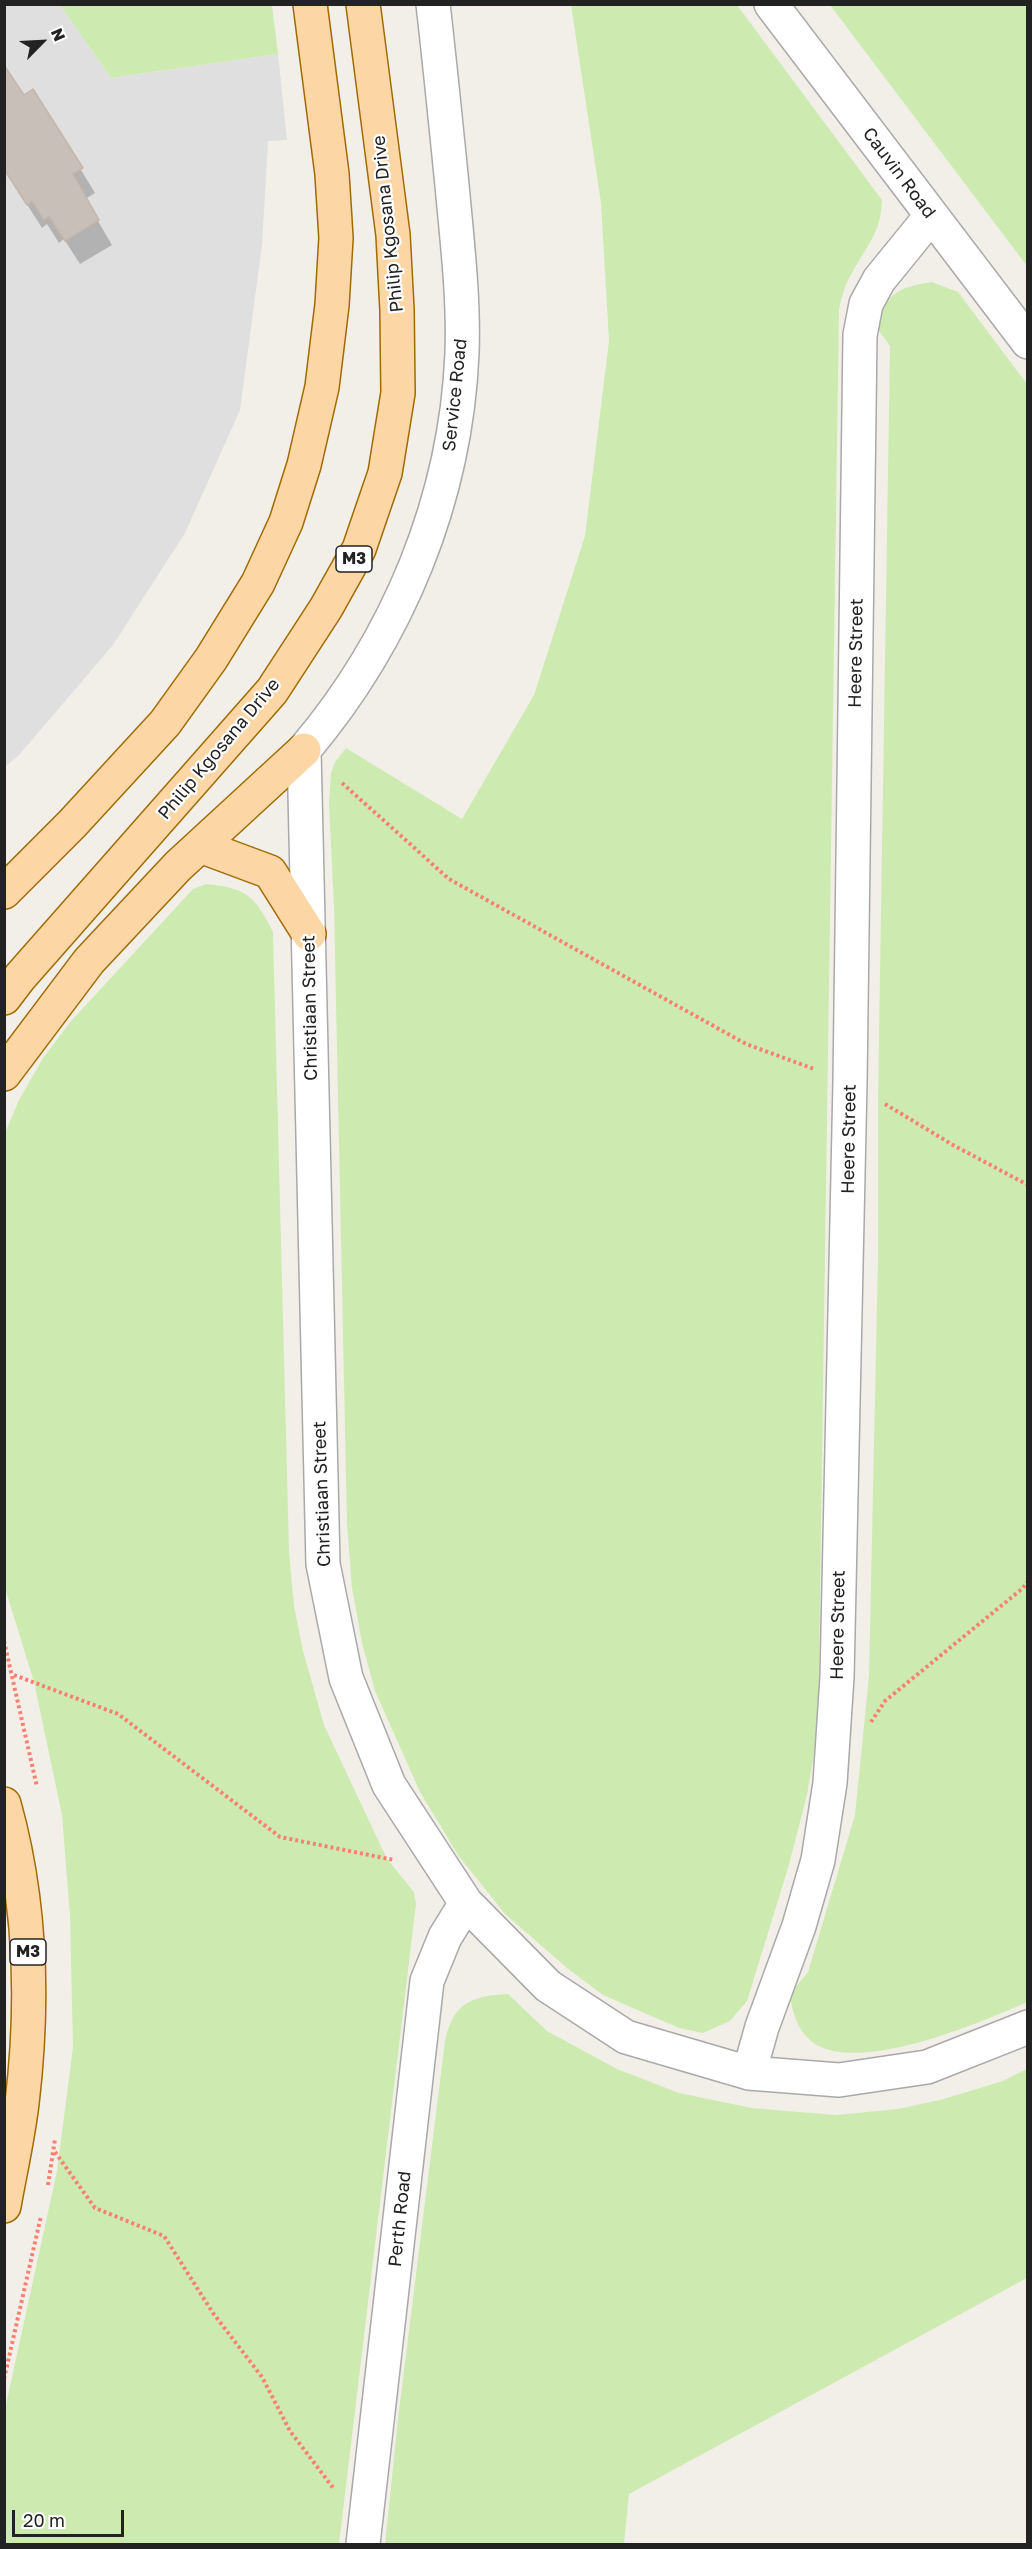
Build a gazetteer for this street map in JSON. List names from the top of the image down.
{
  "streets": {
    "main road": ["Philip Kgosana Drive", "M3"],
    "street": [
      "Cauvin Road",
      "Service Road",
      "Heere Street",
      "Christiaan Street",
      "Perth Road"
    ]
  },
  "crossings": [
    ["Cauvin Road", "Heere Street"],
    ["Service Road", "Christiaan Street"],
    ["Heere Street", "Christiaan Street"],
    ["Christiaan Street", "Perth Road"]
  ],
  "scale_bar": "20 m",
  "north": "top right"
}
